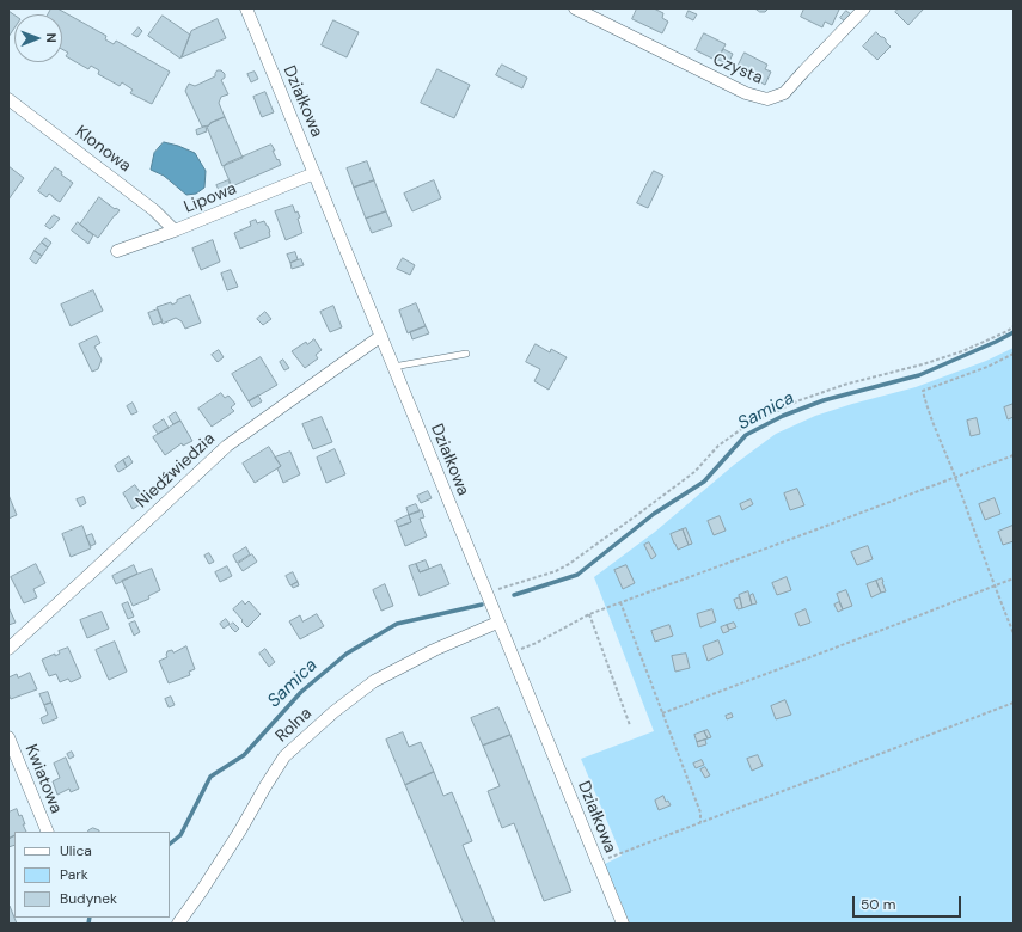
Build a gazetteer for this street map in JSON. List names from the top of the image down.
{
  "streets": {
    "street": [
      "Czysta",
      "Działkowa",
      "Klonowa",
      "Lipowa",
      "Niedźwiedzia",
      "Rolna",
      "Kwiatowa"
    ]
  },
  "crossings": [
    ["Działkowa", "Lipowa"],
    ["Działkowa", "Niedźwiedzia"],
    ["Działkowa", "Rolna"],
    ["Klonowa", "Lipowa"]
  ],
  "water": ["Samica"],
  "legend": ["Ulica", "Park", "Budynek"],
  "scale_bar": "50 m",
  "north": "right"
}
